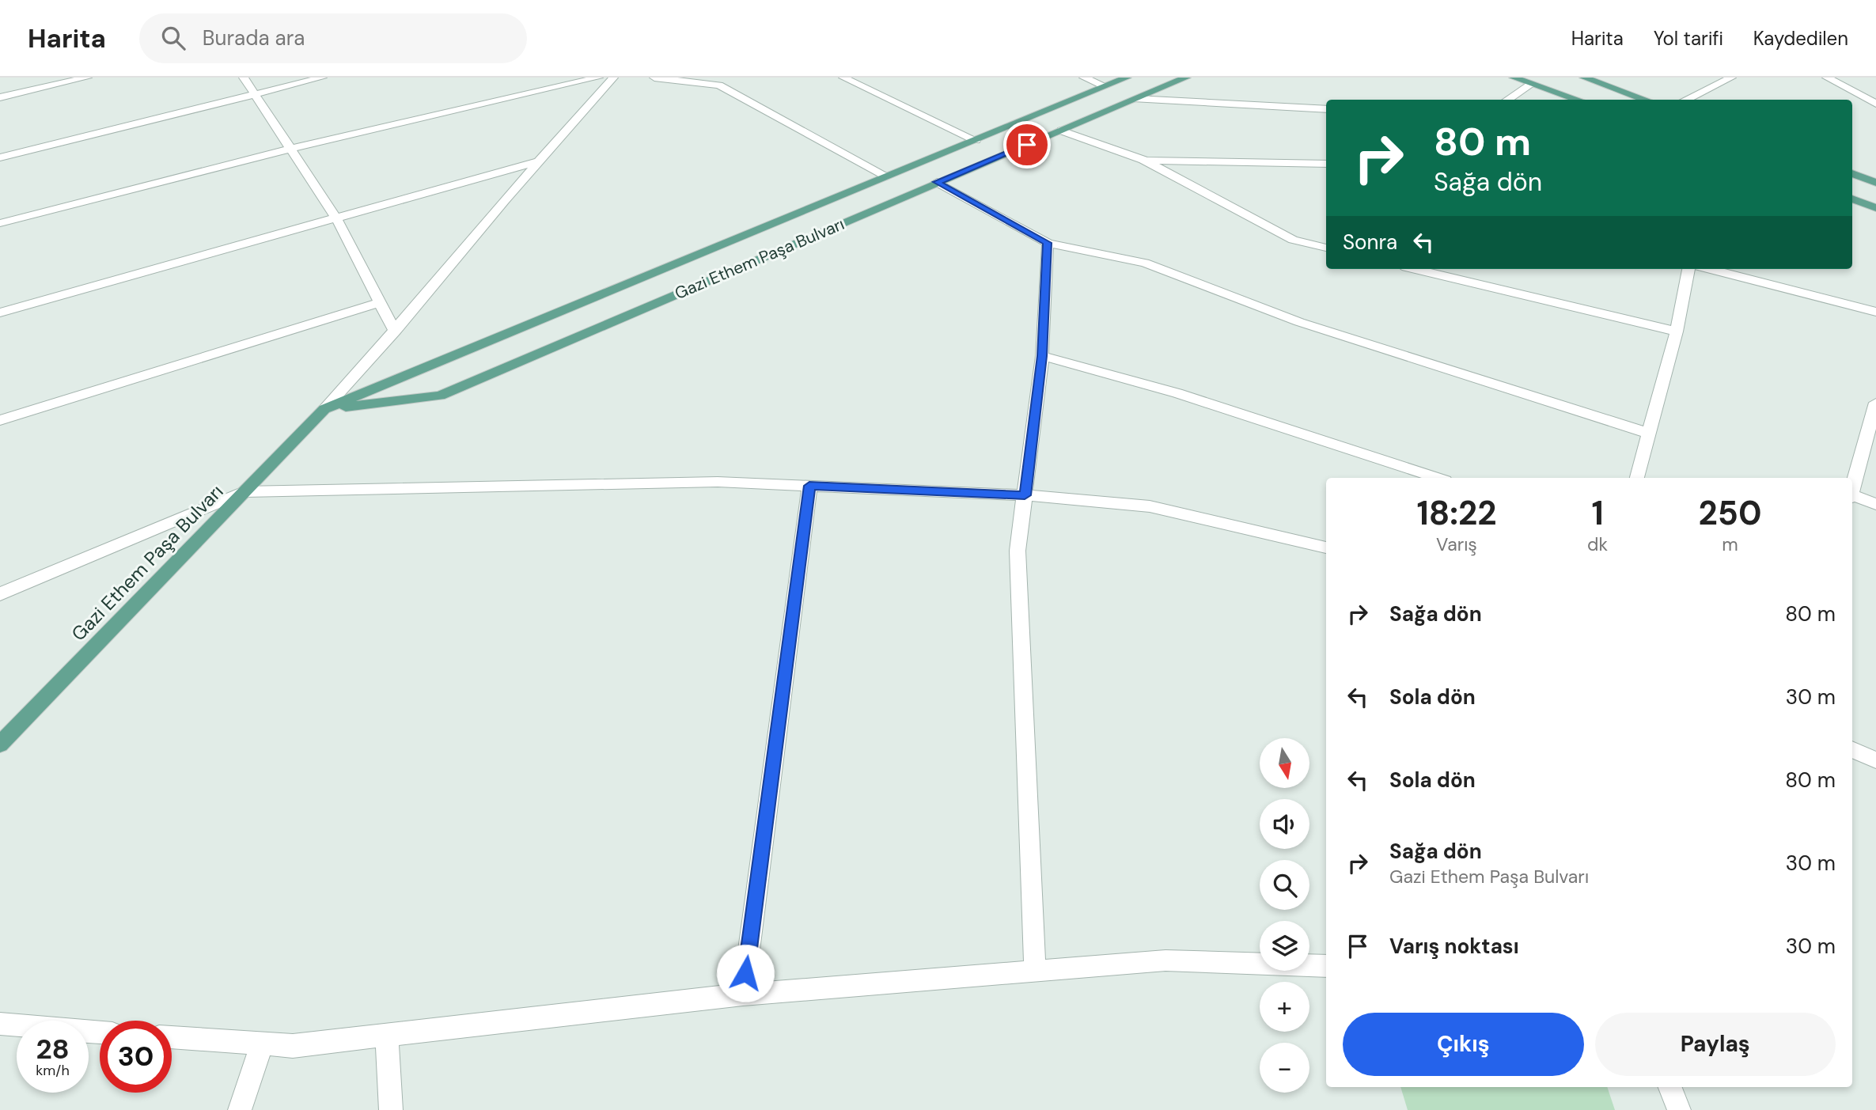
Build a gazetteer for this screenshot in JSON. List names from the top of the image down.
{
  "streets": {
    "main road": ["Gazi Ethem Paşa Bulvarı"]
  },
  "north": "bottom",
  "page": {
    "header": "Harita",
    "search": "Burada ara",
    "nav": ["Harita", "Yol tarifi", "Kaydedilen"],
    "turn": ["80 m", "Sağa dön"],
    "then": "Sonra",
    "eta": [
      "18:22",
      "Varış",
      "1",
      "dk",
      "250",
      "m"
    ],
    "list": [
      {
        "name": "Sağa dön",
        "value": "80 m"
      },
      {
        "name": "Sola dön",
        "value": "30 m"
      },
      {
        "name": "Sola dön",
        "value": "80 m"
      },
      {
        "name": "Sağa dön",
        "note": "Gazi Ethem Paşa Bulvarı",
        "value": "30 m"
      },
      {
        "name": "Varış noktası",
        "value": "30 m"
      }
    ],
    "map_buttons": ["+", "−"],
    "buttons": ["Çıkış", "Paylaş"],
    "speed": "28 km/h",
    "limit": "30"
  }
}
